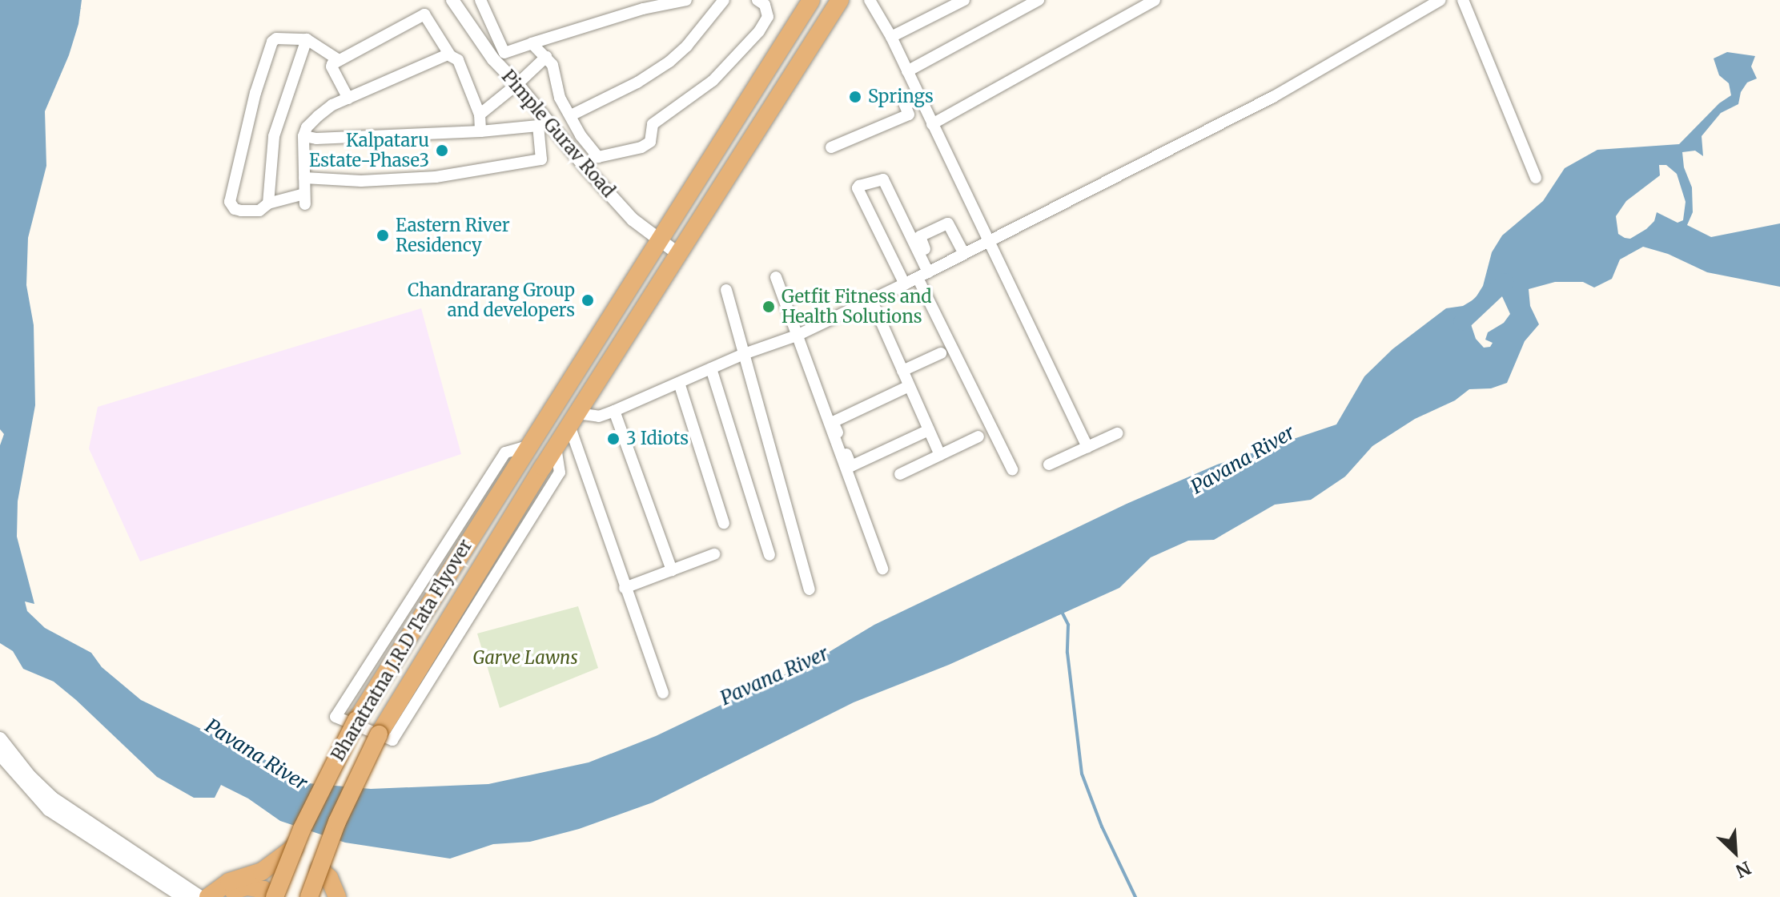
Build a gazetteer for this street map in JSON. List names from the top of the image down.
{
  "streets": {
    "main road": ["Bharatratna J.R.D Tata Flyover"],
    "street": ["Pimple Gurav Road"]
  },
  "crossings": [
    ["Pimple Gurav Road", "Bharatratna J.R.D Tata Flyover"]
  ],
  "water": ["Pavana River"],
  "parks": ["Garve Lawns"],
  "places": [
    "Springs",
    "Kalpataru Estate-Phase3",
    "Eastern River Residency",
    "Chandrarang Group and developers",
    "Getfit Fitness and Health Solutions",
    "3 Idiots"
  ],
  "north": "bottom right"
}
